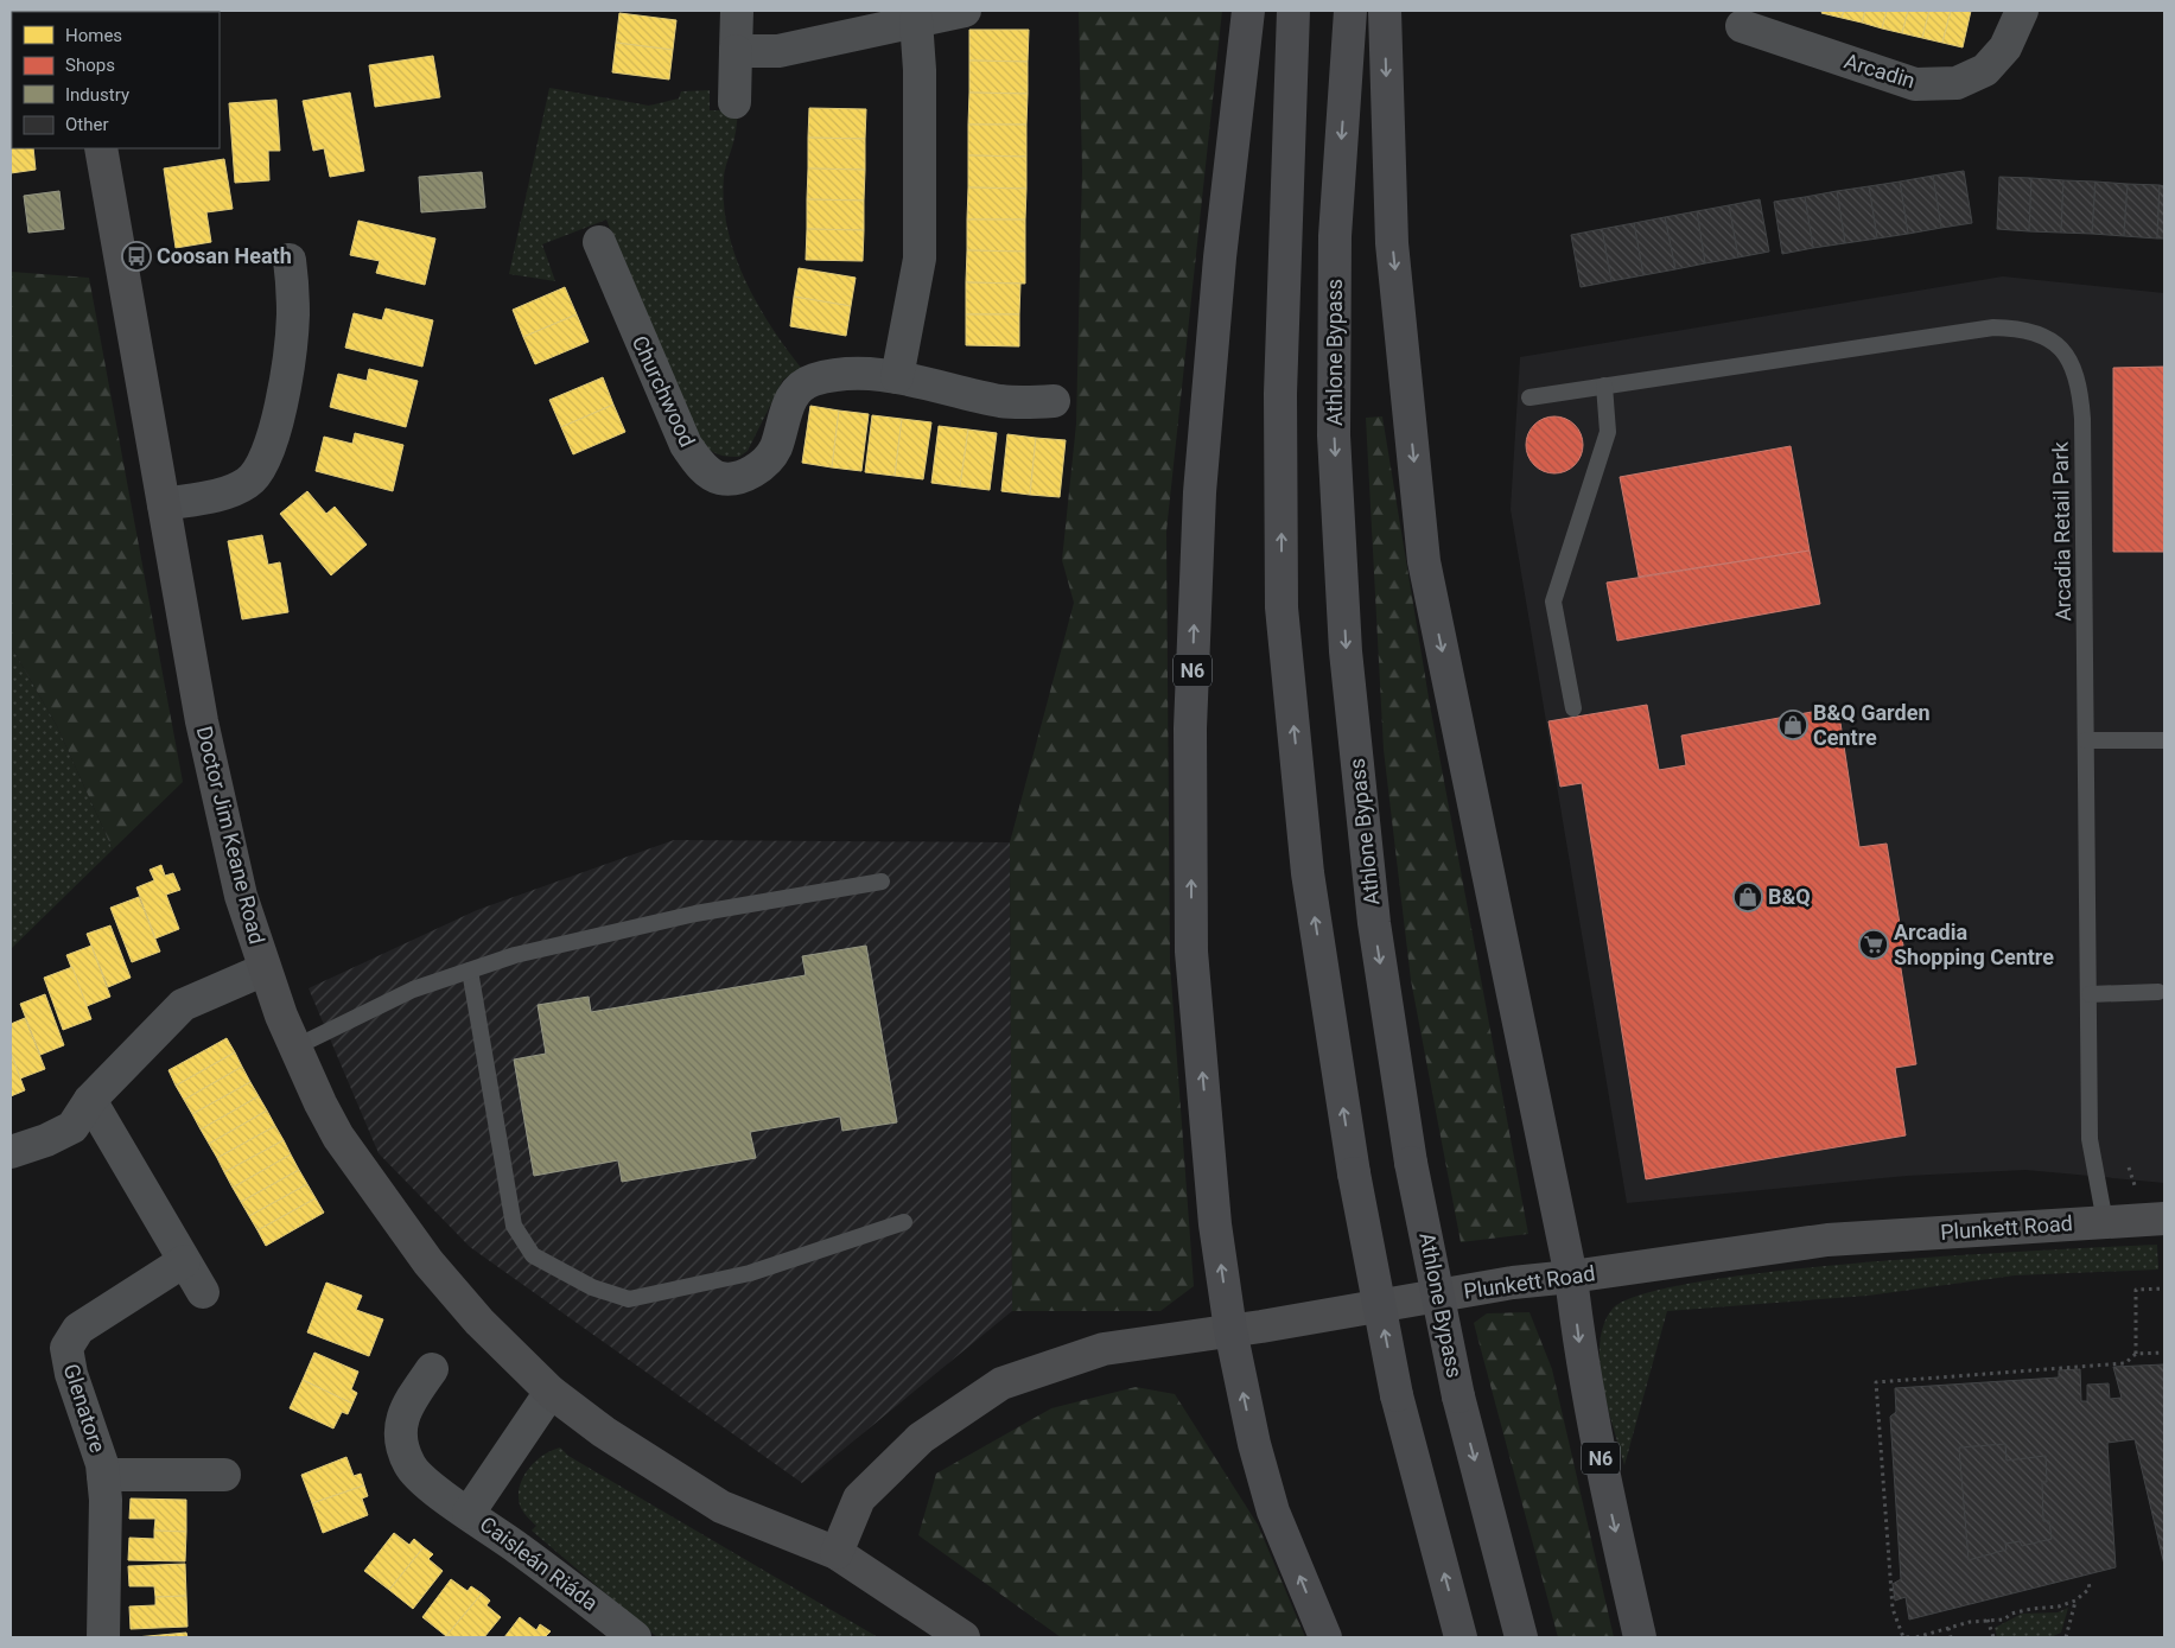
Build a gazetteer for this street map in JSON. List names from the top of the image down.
{
  "streets": {
    "highway": ["Athlone Bypass", "N6"],
    "street": [
      "Arcadin",
      "Churchwood",
      "Doctor Jim Keane Road",
      "Plunkett Road",
      "Glenatore",
      "Caisleán Riáda"
    ],
    "lane": ["Arcadia Retail Park"]
  },
  "crossings": [
    ["Arcadia Retail Park", "Plunkett Road"],
    ["N6", "Plunkett Road"],
    ["Doctor Jim Keane Road", "Plunkett Road"],
    ["Doctor Jim Keane Road", "Caisleán Riáda"]
  ],
  "places": {
    "bus stop": ["Coosan Heath"],
    "shop": ["B&Q Garden Centre", "B&Q"],
    "supermarket": ["Arcadia Shopping Centre"]
  },
  "legend": [
    "Homes",
    "Shops",
    "Industry",
    "Other"
  ]
}
